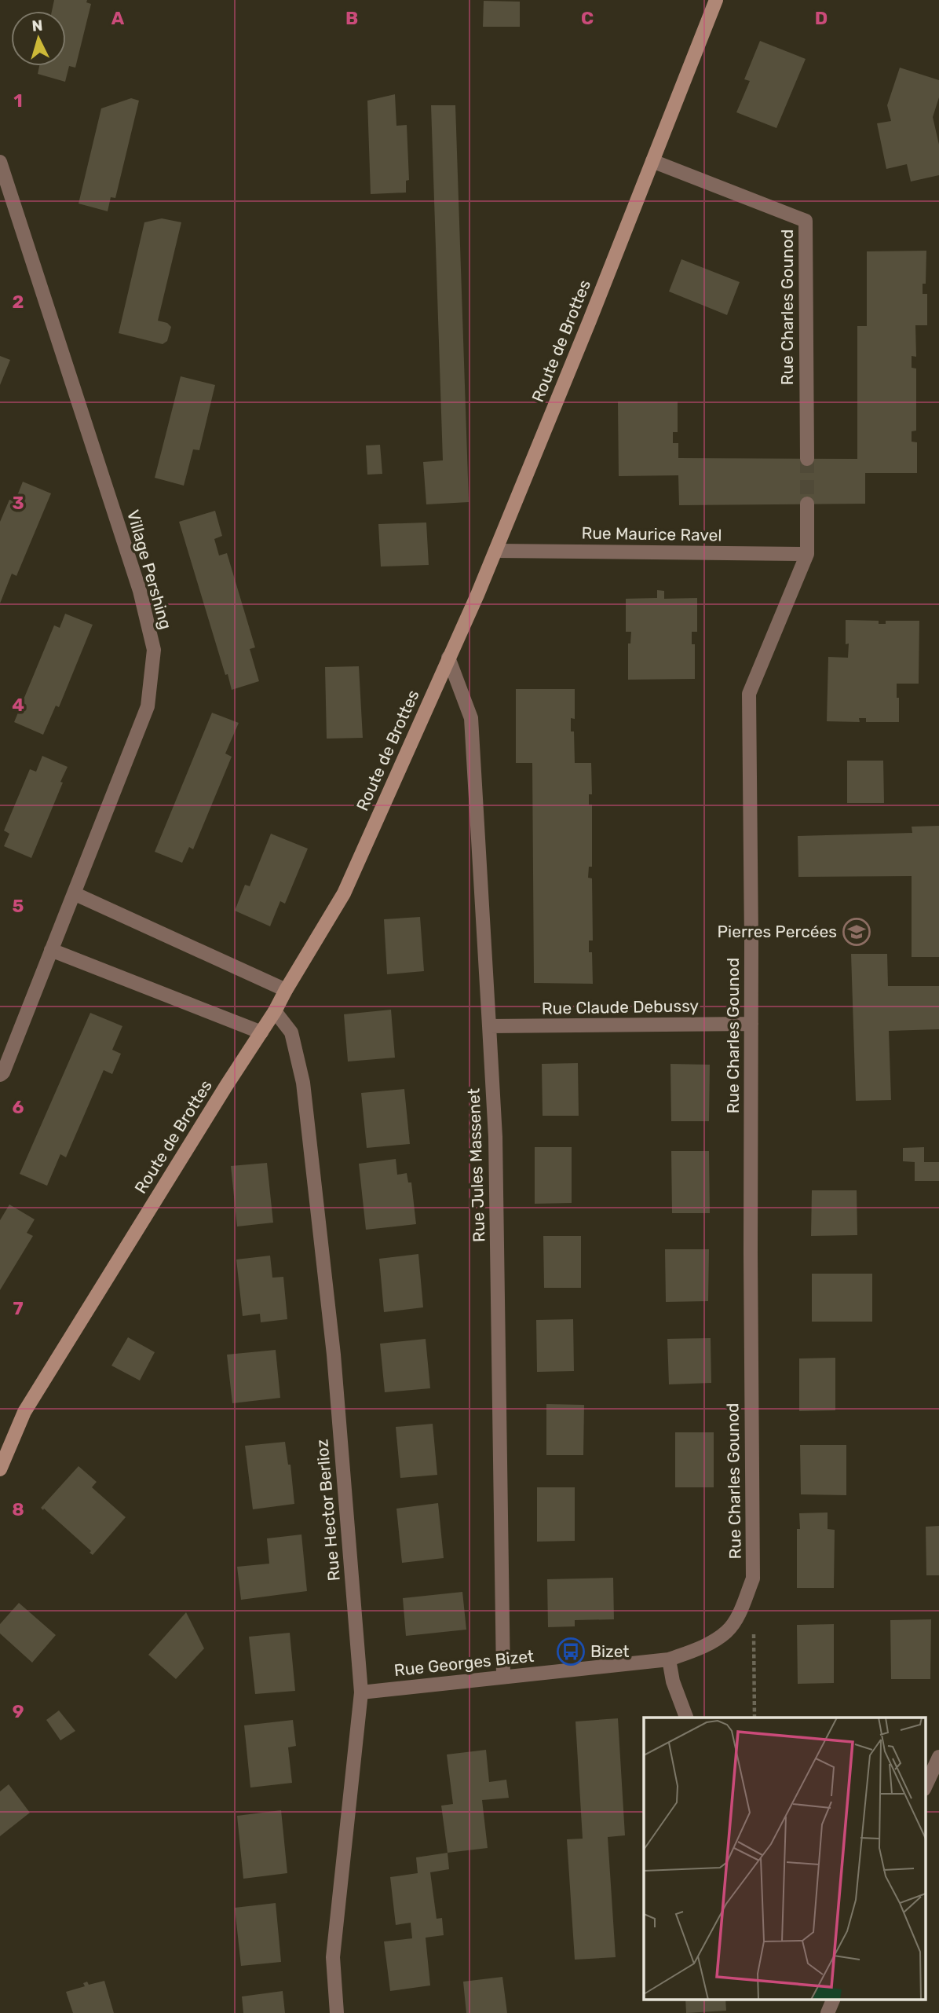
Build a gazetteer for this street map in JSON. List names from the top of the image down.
{
  "streets": {
    "street": [
      "Rue Charles Gounod",
      "Route de Brottes",
      "Rue Maurice Ravel",
      "Village Pershing",
      "Rue Claude Debussy",
      "Rue Jules Massenet",
      "Rue Hector Berlioz",
      "Rue Georges Bizet"
    ]
  },
  "crossings": [
    ["Rue Charles Gounod", "Route de Brottes"],
    ["Rue Charles Gounod", "Rue Maurice Ravel"],
    ["Rue Charles Gounod", "Rue Claude Debussy"],
    ["Rue Charles Gounod", "Rue Georges Bizet"],
    ["Route de Brottes", "Rue Maurice Ravel"],
    ["Route de Brottes", "Rue Jules Massenet"],
    ["Route de Brottes", "Rue Hector Berlioz"],
    ["Rue Claude Debussy", "Rue Jules Massenet"],
    ["Rue Jules Massenet", "Rue Georges Bizet"],
    ["Rue Hector Berlioz", "Rue Georges Bizet"]
  ],
  "places": {
    "school or university": ["Pierres Percées"],
    "bus stop": ["Bizet"]
  },
  "north": "top",
  "grid": {
    "columns": [
      "A",
      "B",
      "C",
      "D"
    ],
    "rows": [
      "1",
      "2",
      "3",
      "4",
      "5",
      "6",
      "7",
      "8",
      "9"
    ]
  }
}
